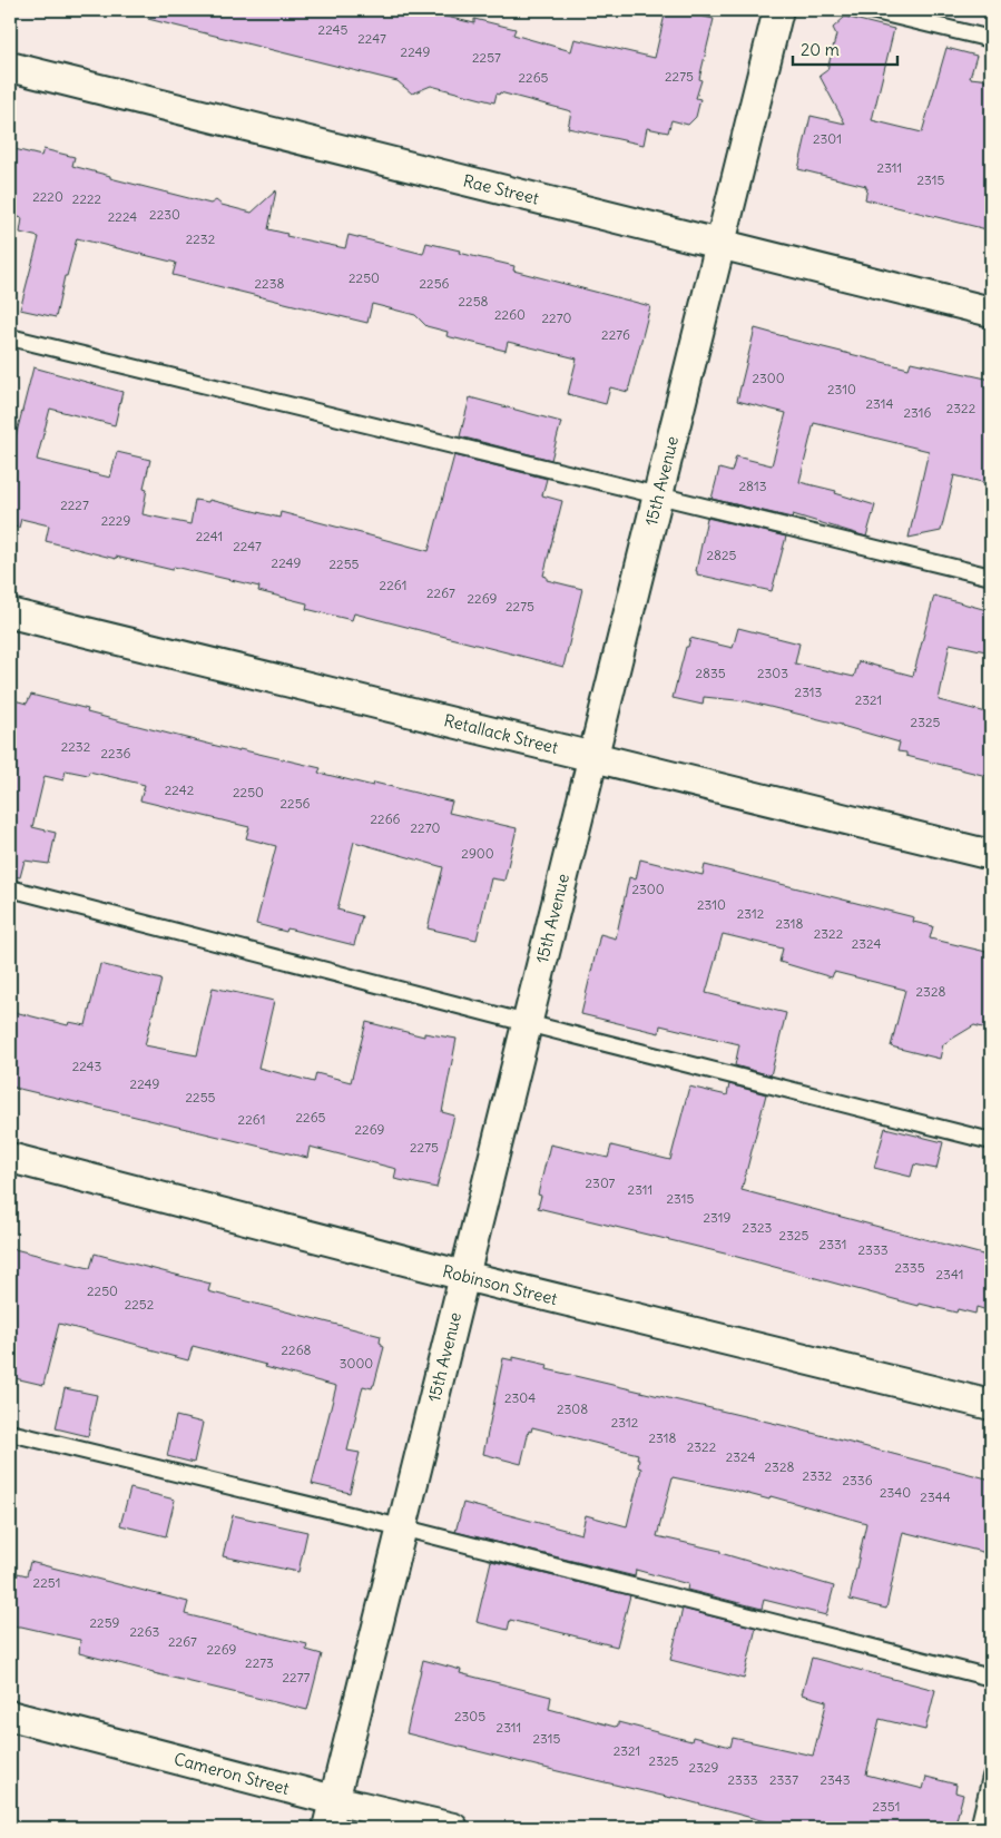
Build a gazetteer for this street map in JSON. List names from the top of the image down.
{
  "streets": {
    "street": [
      "Rae Street",
      "15th Avenue",
      "Retallack Street",
      "Robinson Street",
      "Cameron Street"
    ]
  },
  "crossings": [
    ["Rae Street", "15th Avenue"],
    ["15th Avenue", "Retallack Street"],
    ["15th Avenue", "Robinson Street"],
    ["15th Avenue", "Cameron Street"]
  ],
  "house_numbers": [
    "2245",
    "2247",
    "2249",
    "2257",
    "2275",
    "2265",
    "2301",
    "2311",
    "2315",
    "2220",
    "2222",
    "2230",
    "2224",
    "2232",
    "2250",
    "2238",
    "2256",
    "2258",
    "2260",
    "2270",
    "2276",
    "2300",
    "2310",
    "2314",
    "2322",
    "2316",
    "2813",
    "2227",
    "2229",
    "2241",
    "2247",
    "2825",
    "2249",
    "2255",
    "2261",
    "2267",
    "2269",
    "2275",
    "2835",
    "2303",
    "2313",
    "2321",
    "2325",
    "2232",
    "2236",
    "2242",
    "2250",
    "2256",
    "2266",
    "2270",
    "2900",
    "2300",
    "2310",
    "2312",
    "2318",
    "2322",
    "2324",
    "2328",
    "2243",
    "2249",
    "2255",
    "2265",
    "2261",
    "2269",
    "2275",
    "2307",
    "2311",
    "2315",
    "2319",
    "2323",
    "2325",
    "2331",
    "2333",
    "2335",
    "2341",
    "2250",
    "2252",
    "2268",
    "3000",
    "2304",
    "2308",
    "2312",
    "2318",
    "2322",
    "2324",
    "2328",
    "2332",
    "2336",
    "2340",
    "2344",
    "2251",
    "2259",
    "2263",
    "2267",
    "2269",
    "2273",
    "2277",
    "2305",
    "2311",
    "2315",
    "2321",
    "2325",
    "2329",
    "2333",
    "2337",
    "2343",
    "2351"
  ],
  "scale_bar": "20 m"
}
